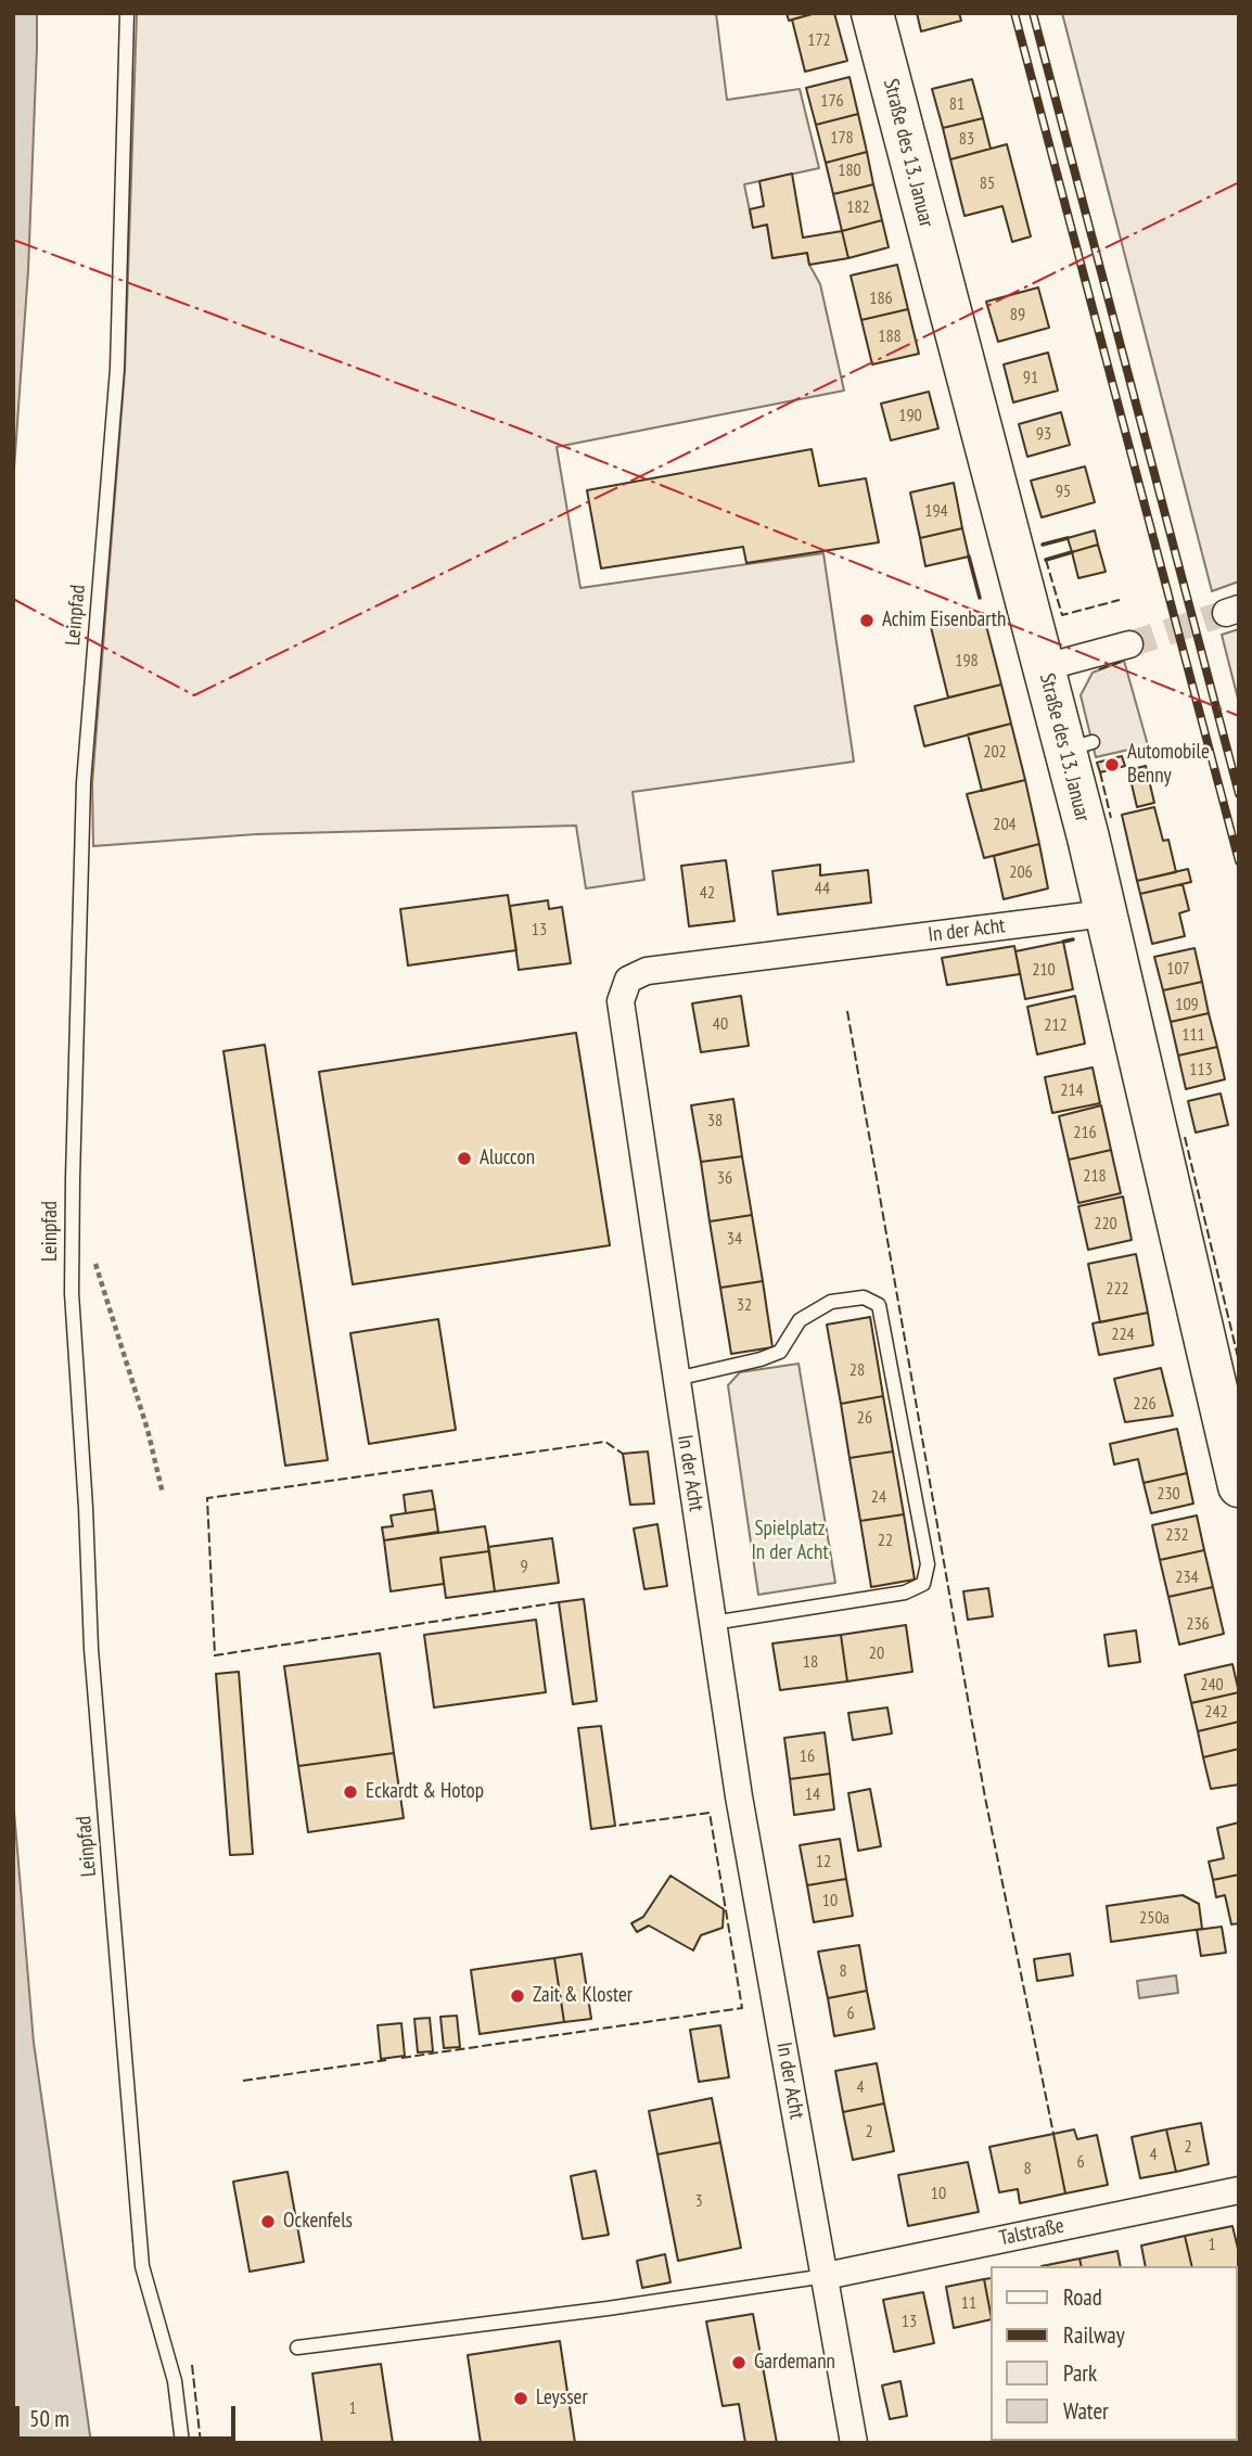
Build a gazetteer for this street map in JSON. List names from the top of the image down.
{
  "streets": {
    "main road": ["Straße des 13. Januar"],
    "street": ["In der Acht", "Talstraße"],
    "lane": ["Leinpfad"]
  },
  "crossings": [
    ["Straße des 13. Januar", "In der Acht"],
    ["In der Acht", "Talstraße"]
  ],
  "parks": ["Spielplatz In der Acht"],
  "places": [
    "Achim Eisenbarth",
    "Automobile Benny",
    "Aluccon",
    "Eckardt & Hotop",
    "Zait & Kloster",
    "Ockenfels",
    "Gardemann",
    "Leysser"
  ],
  "house_numbers": [
    "172",
    "176",
    "81",
    "178",
    "83",
    "180",
    "85",
    "182",
    "186",
    "89",
    "188",
    "91",
    "190",
    "93",
    "95",
    "194",
    "198",
    "202",
    "204",
    "206",
    "44",
    "42",
    "13",
    "107",
    "210",
    "109",
    "40",
    "212",
    "111",
    "113",
    "214",
    "38",
    "216",
    "218",
    "36",
    "220",
    "34",
    "222",
    "32",
    "224",
    "28",
    "226",
    "26",
    "230",
    "24",
    "232",
    "22",
    "9",
    "234",
    "236",
    "20",
    "18",
    "240",
    "242",
    "16",
    "14",
    "12",
    "10",
    "250a",
    "8",
    "6",
    "4",
    "2",
    "2",
    "4",
    "6",
    "8",
    "10",
    "3",
    "1",
    "11",
    "13",
    "1"
  ],
  "legend": [
    "Road",
    "Railway",
    "Park",
    "Water"
  ],
  "scale_bar": "50 m"
}
